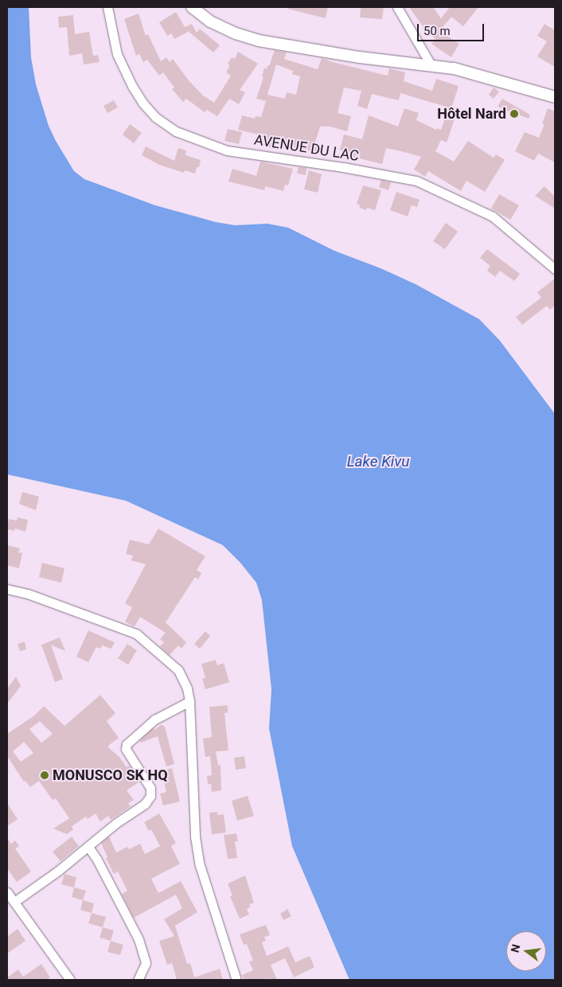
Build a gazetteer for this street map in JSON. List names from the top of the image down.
{
  "streets": {
    "street": ["AVENUE DU LAC"]
  },
  "water": ["Lake Kivu"],
  "places": ["Hôtel Nard", "MONUSCO SK HQ"],
  "scale_bar": "50 m",
  "north": "left"
}
